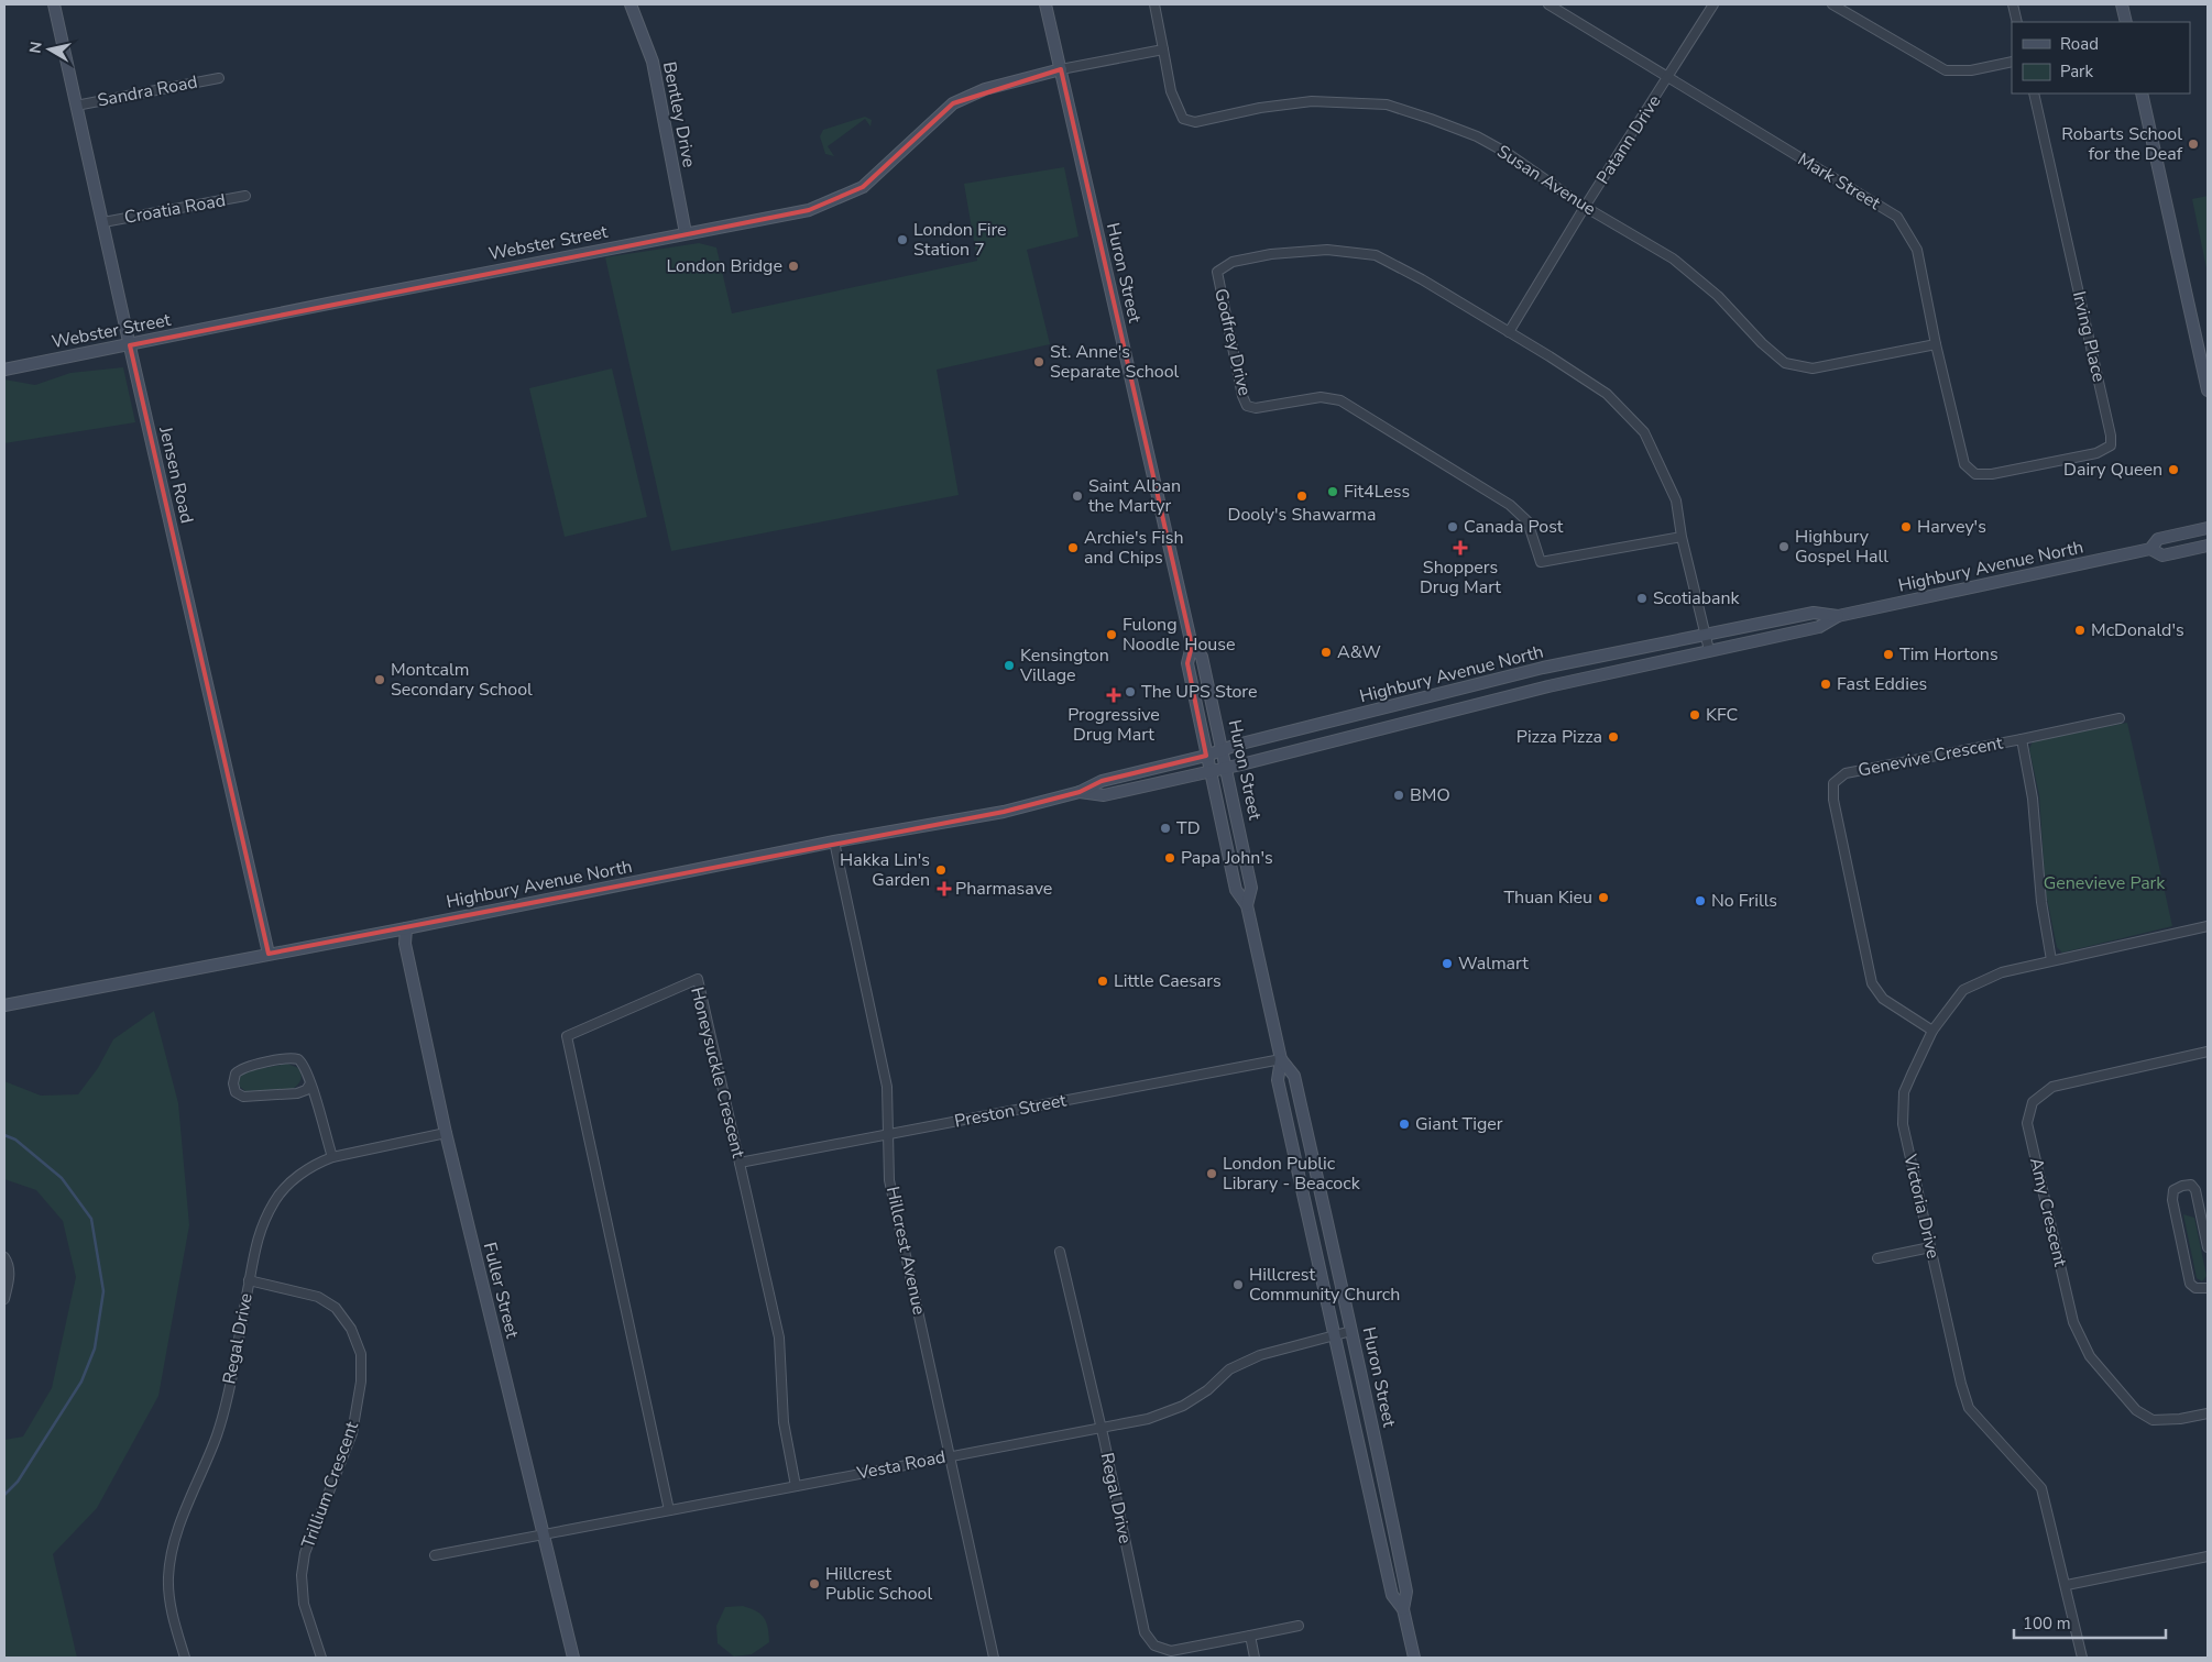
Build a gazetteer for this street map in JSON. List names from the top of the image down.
{
  "streets": {
    "main road": [
      "Bentley Drive",
      "Webster Street",
      "Huron Street",
      "Jensen Road",
      "Highbury Avenue North",
      "Fuller Street"
    ],
    "street": [
      "Sandra Road",
      "Patann Drive",
      "Susan Avenue",
      "Mark Street",
      "Croatia Road",
      "Irving Place",
      "Godfrey Drive",
      "Genevive Crescent",
      "Honeysuckle Crescent",
      "Preston Street",
      "Victoria Drive",
      "Amy Crescent",
      "Hillcrest Avenue",
      "Regal Drive",
      "Vesta Road",
      "Trillium Crescent"
    ]
  },
  "crossings": [
    ["Sandra Road", "Jensen Road"],
    ["Bentley Drive", "Webster Street"],
    ["Patann Drive", "Susan Avenue"],
    ["Patann Drive", "Mark Street"],
    ["Patann Drive", "Godfrey Drive"],
    ["Susan Avenue", "Mark Street"],
    ["Mark Street", "Irving Place"],
    ["Croatia Road", "Jensen Road"],
    ["Webster Street", "Huron Street"],
    ["Webster Street", "Jensen Road"],
    ["Huron Street", "Highbury Avenue North"],
    ["Huron Street", "Preston Street"],
    ["Huron Street", "Vesta Road"],
    ["Godfrey Drive", "Highbury Avenue North"],
    ["Jensen Road", "Highbury Avenue North"],
    ["Highbury Avenue North", "Hillcrest Avenue"],
    ["Highbury Avenue North", "Fuller Street"],
    ["Genevive Crescent", "Victoria Drive"],
    ["Honeysuckle Crescent", "Preston Street"],
    ["Honeysuckle Crescent", "Vesta Road"],
    ["Preston Street", "Hillcrest Avenue"],
    ["Hillcrest Avenue", "Vesta Road"],
    ["Fuller Street", "Regal Drive"],
    ["Fuller Street", "Vesta Road"],
    ["Regal Drive", "Vesta Road"],
    ["Regal Drive", "Trillium Crescent"]
  ],
  "parks": ["Genevieve Park"],
  "places": {
    "other": [
      "Robarts School for the Deaf",
      "London Fire Station 7",
      "London Bridge",
      "St. Anne's Separate School",
      "Dairy Queen",
      "Fit4Less",
      "Saint Alban the Martyr",
      "Dooly's Shawarma",
      "Canada Post",
      "Harvey's",
      "Highbury Gospel Hall",
      "Archie's Fish and Chips",
      "Scotiabank",
      "McDonald's",
      "Fulong Noodle House",
      "A&W",
      "Tim Hortons",
      "Kensington Village",
      "Montcalm Secondary School",
      "Fast Eddies",
      "The UPS Store",
      "KFC",
      "Pizza Pizza",
      "BMO",
      "TD",
      "Papa John's",
      "Hakka Lin's Garden",
      "Thuan Kieu",
      "No Frills",
      "Walmart",
      "Little Caesars",
      "Giant Tiger",
      "London Public Library - Beacock",
      "Hillcrest Community Church",
      "Hillcrest Public School"
    ],
    "health": ["Shoppers Drug Mart", "Progressive Drug Mart", "Pharmasave"]
  },
  "legend": ["Road", "Park"],
  "scale_bar": "100 m",
  "north": "left"
}
